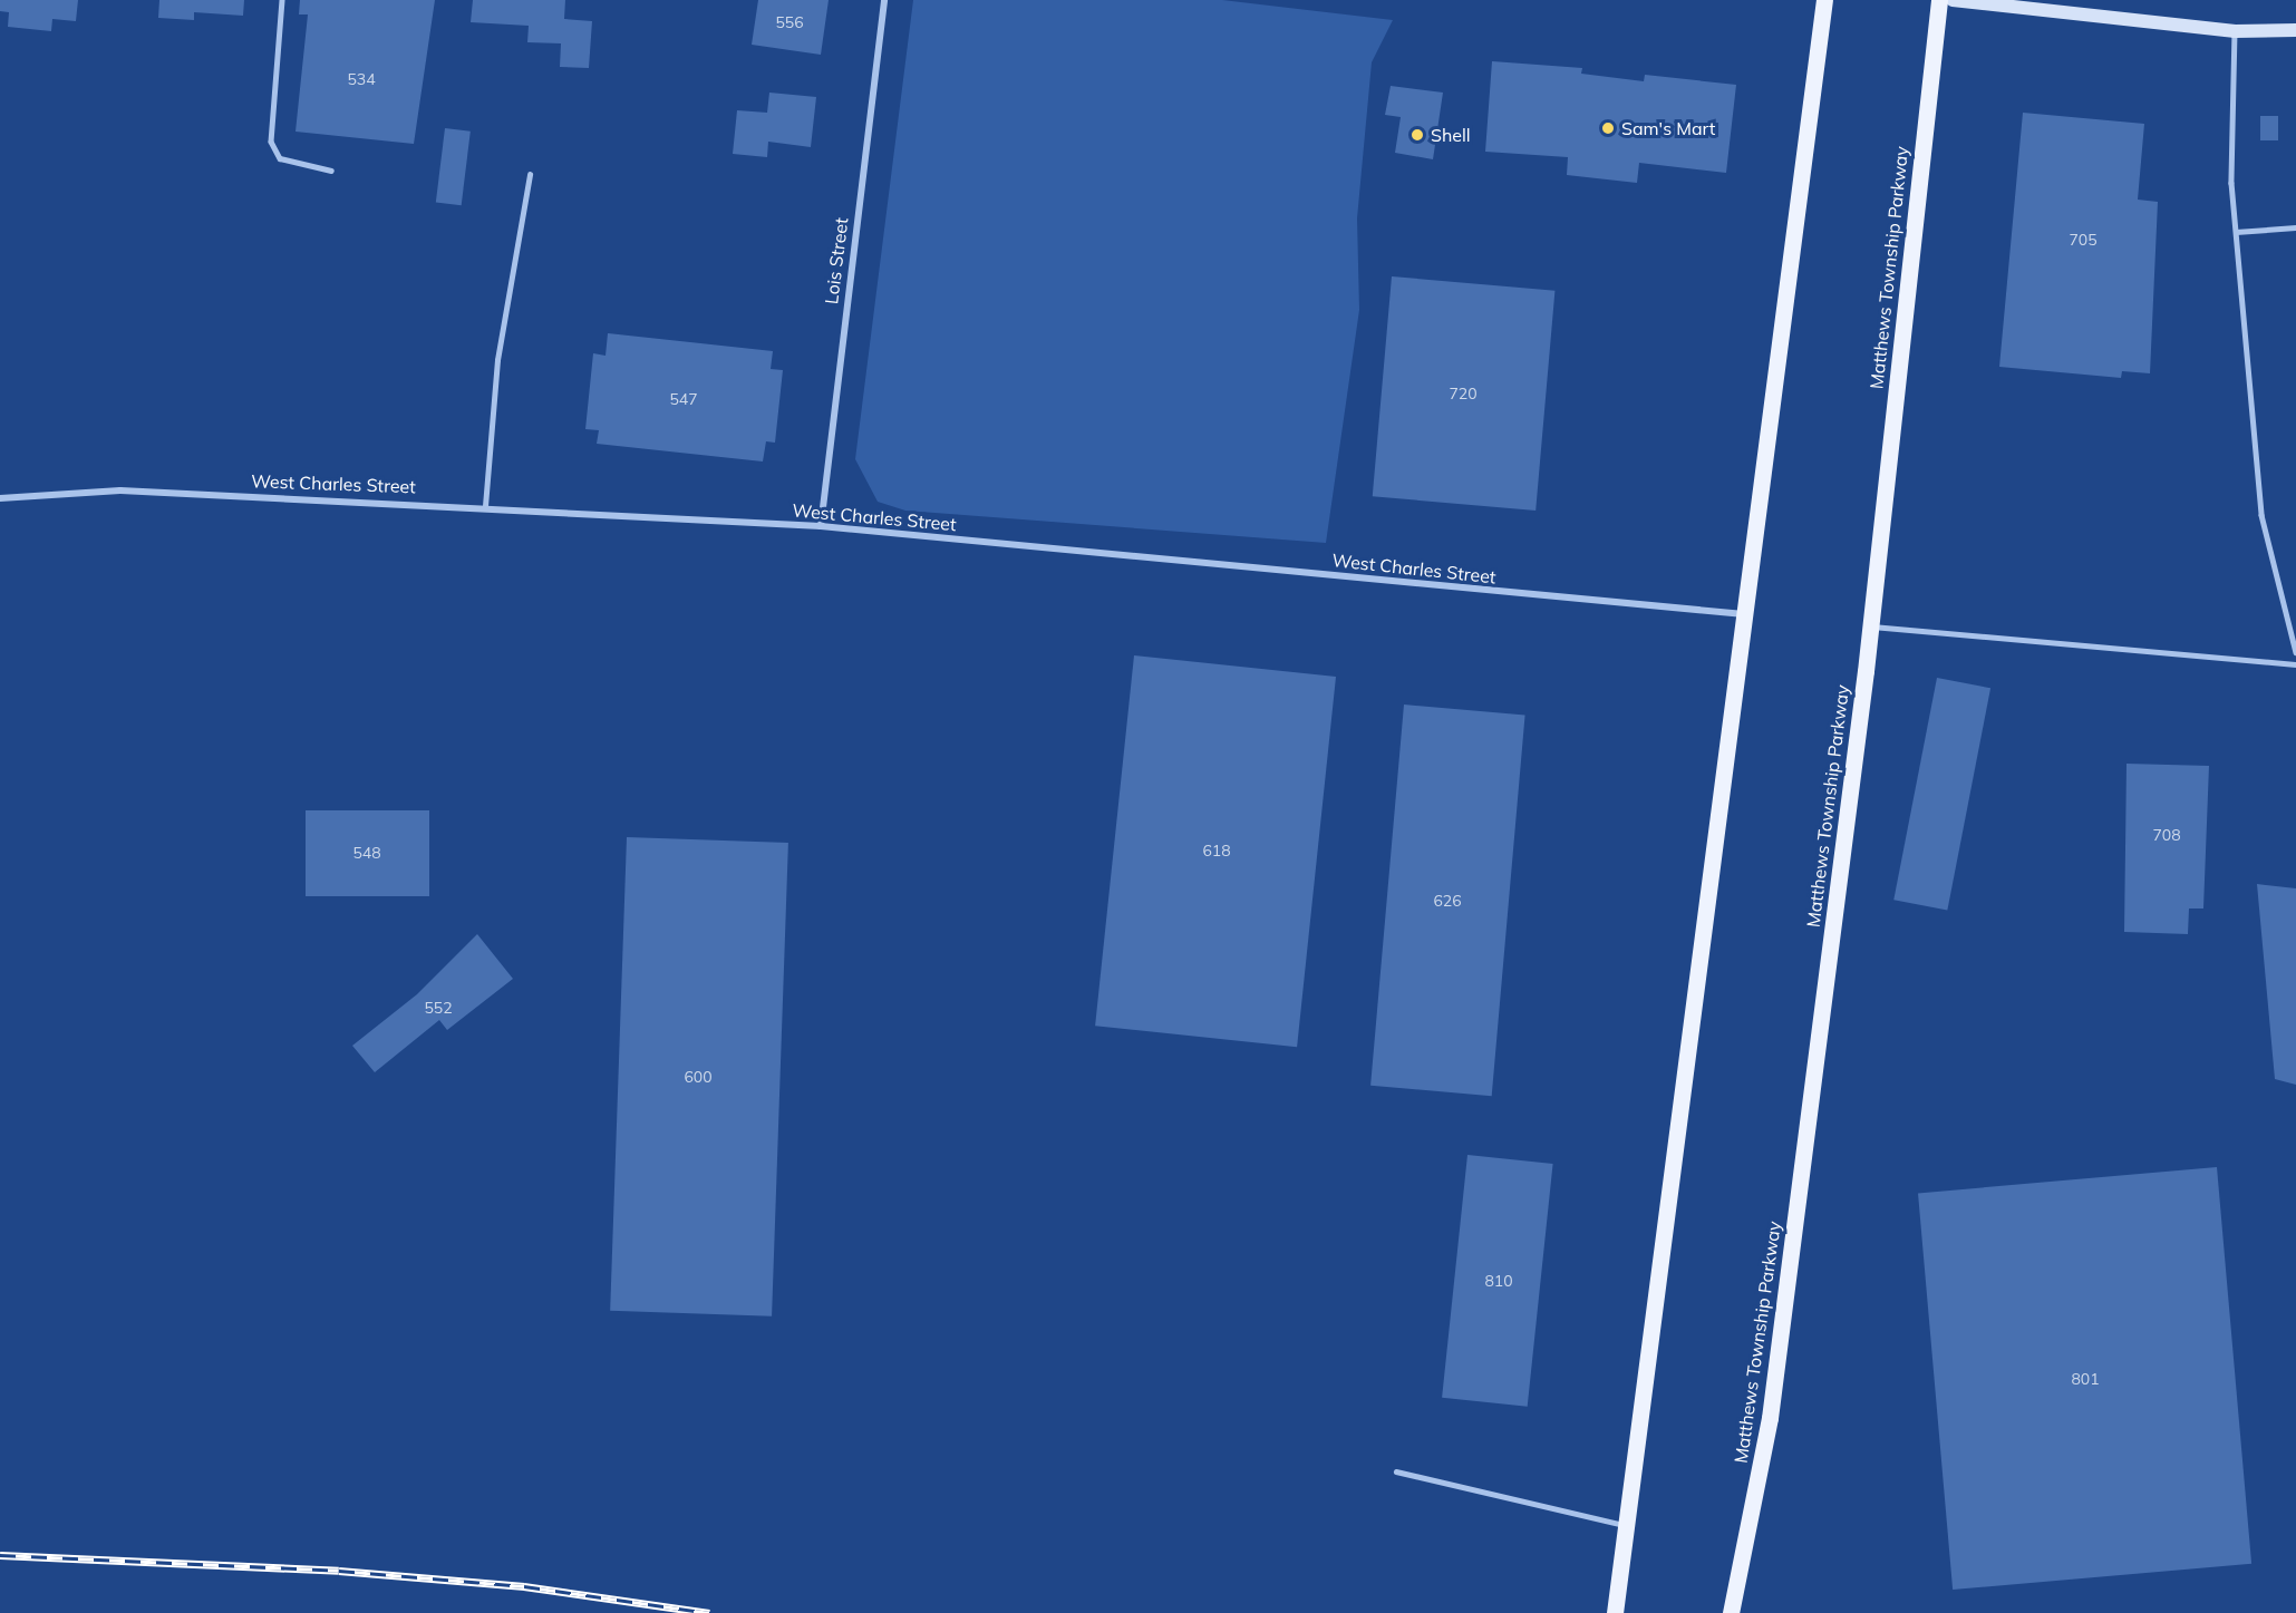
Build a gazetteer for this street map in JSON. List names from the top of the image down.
{
  "streets": {
    "main road": ["Matthews Township Parkway"],
    "street": ["Lois Street", "West Charles Street"]
  },
  "crossings": [
    ["Lois Street", "West Charles Street"]
  ],
  "places": ["Sam's Mart", "Shell"],
  "house_numbers": [
    "556",
    "534",
    "705",
    "720",
    "547",
    "708",
    "618",
    "548",
    "626",
    "552",
    "600",
    "810",
    "801"
  ]
}
